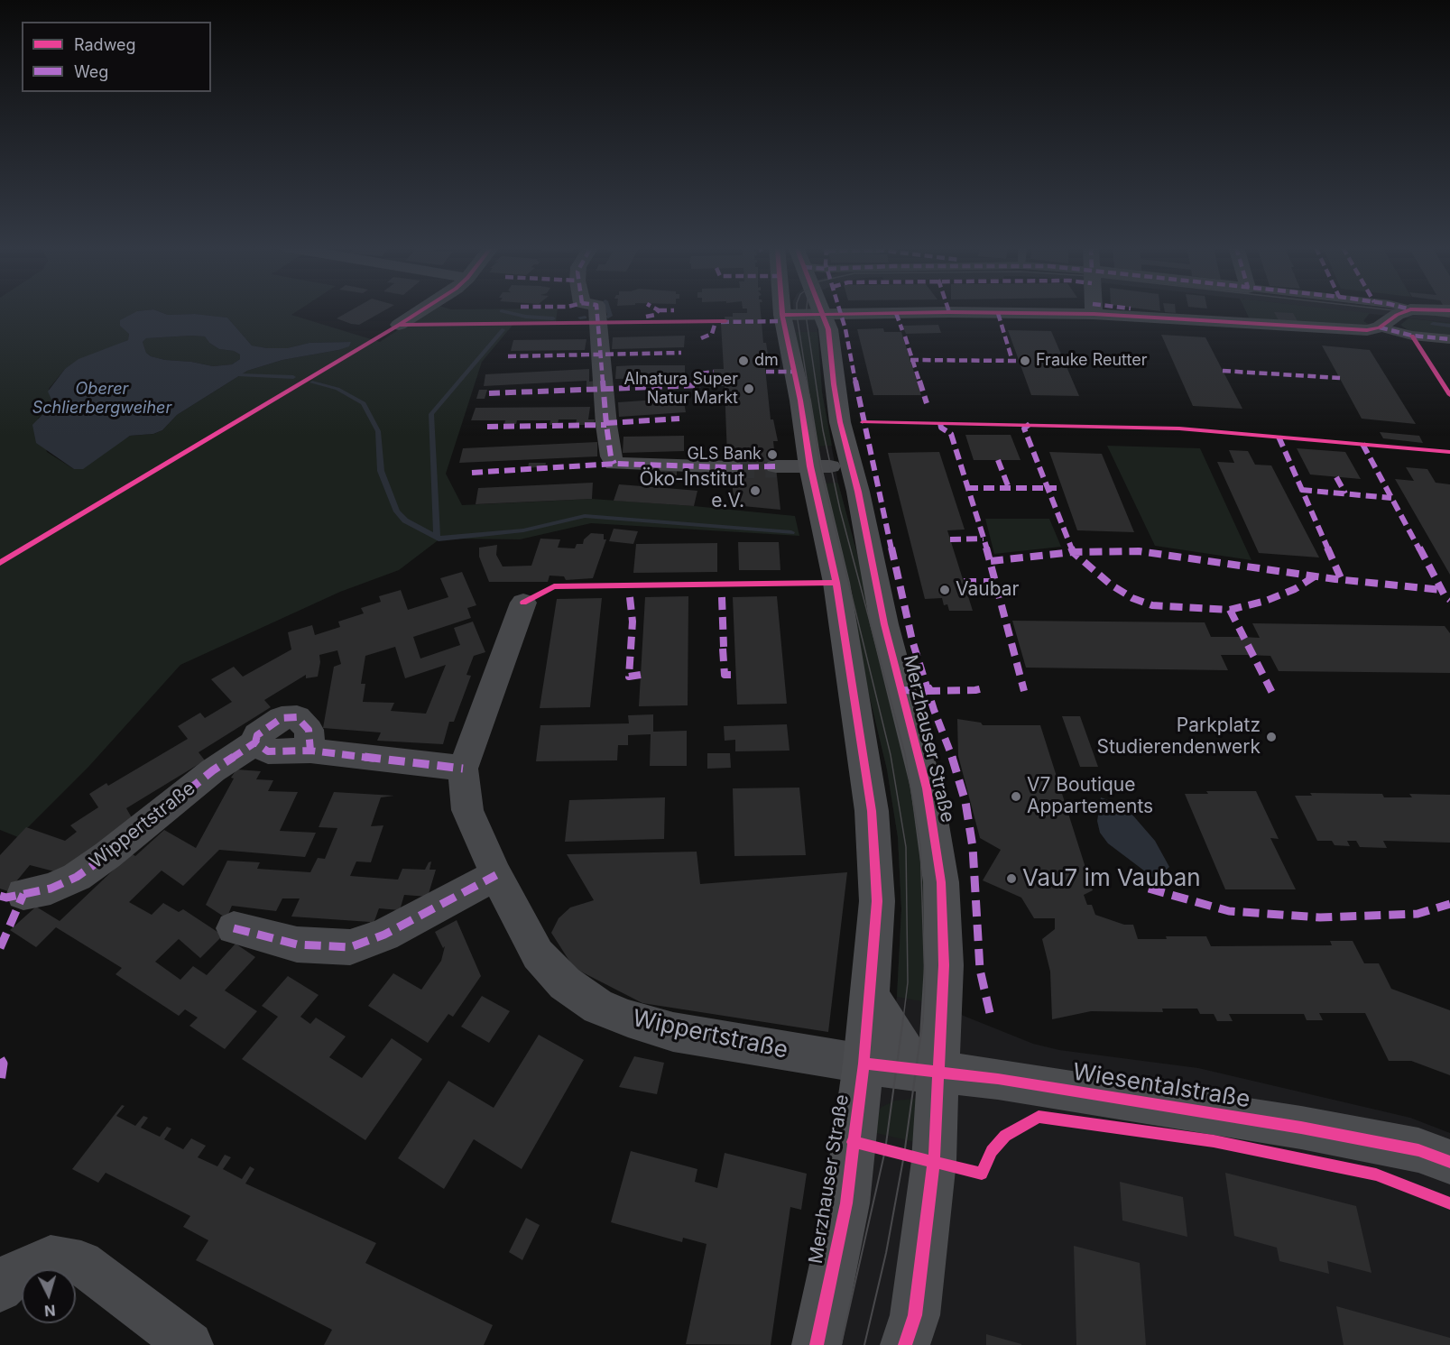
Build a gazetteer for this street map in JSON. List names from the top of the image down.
{
  "streets": {
    "main road": ["Merzhauser Straße", "Wiesentalstraße"],
    "street": ["Wippertstraße"]
  },
  "crossings": [
    ["Merzhauser Straße", "Wippertstraße"],
    ["Merzhauser Straße", "Wiesentalstraße"],
    ["Wippertstraße", "Wiesentalstraße"]
  ],
  "water": ["Oberer Schlierbergweiher"],
  "places": [
    "dm",
    "Frauke Reutter",
    "Alnatura Super Natur Markt",
    "GLS Bank",
    "Öko-Institut e.V.",
    "Vaubar",
    "Parkplatz Studierendenwerk",
    "V7 Boutique Appartements",
    "Vau7 im Vauban"
  ],
  "legend": ["Radweg", "Weg"],
  "north": "bottom"
}
